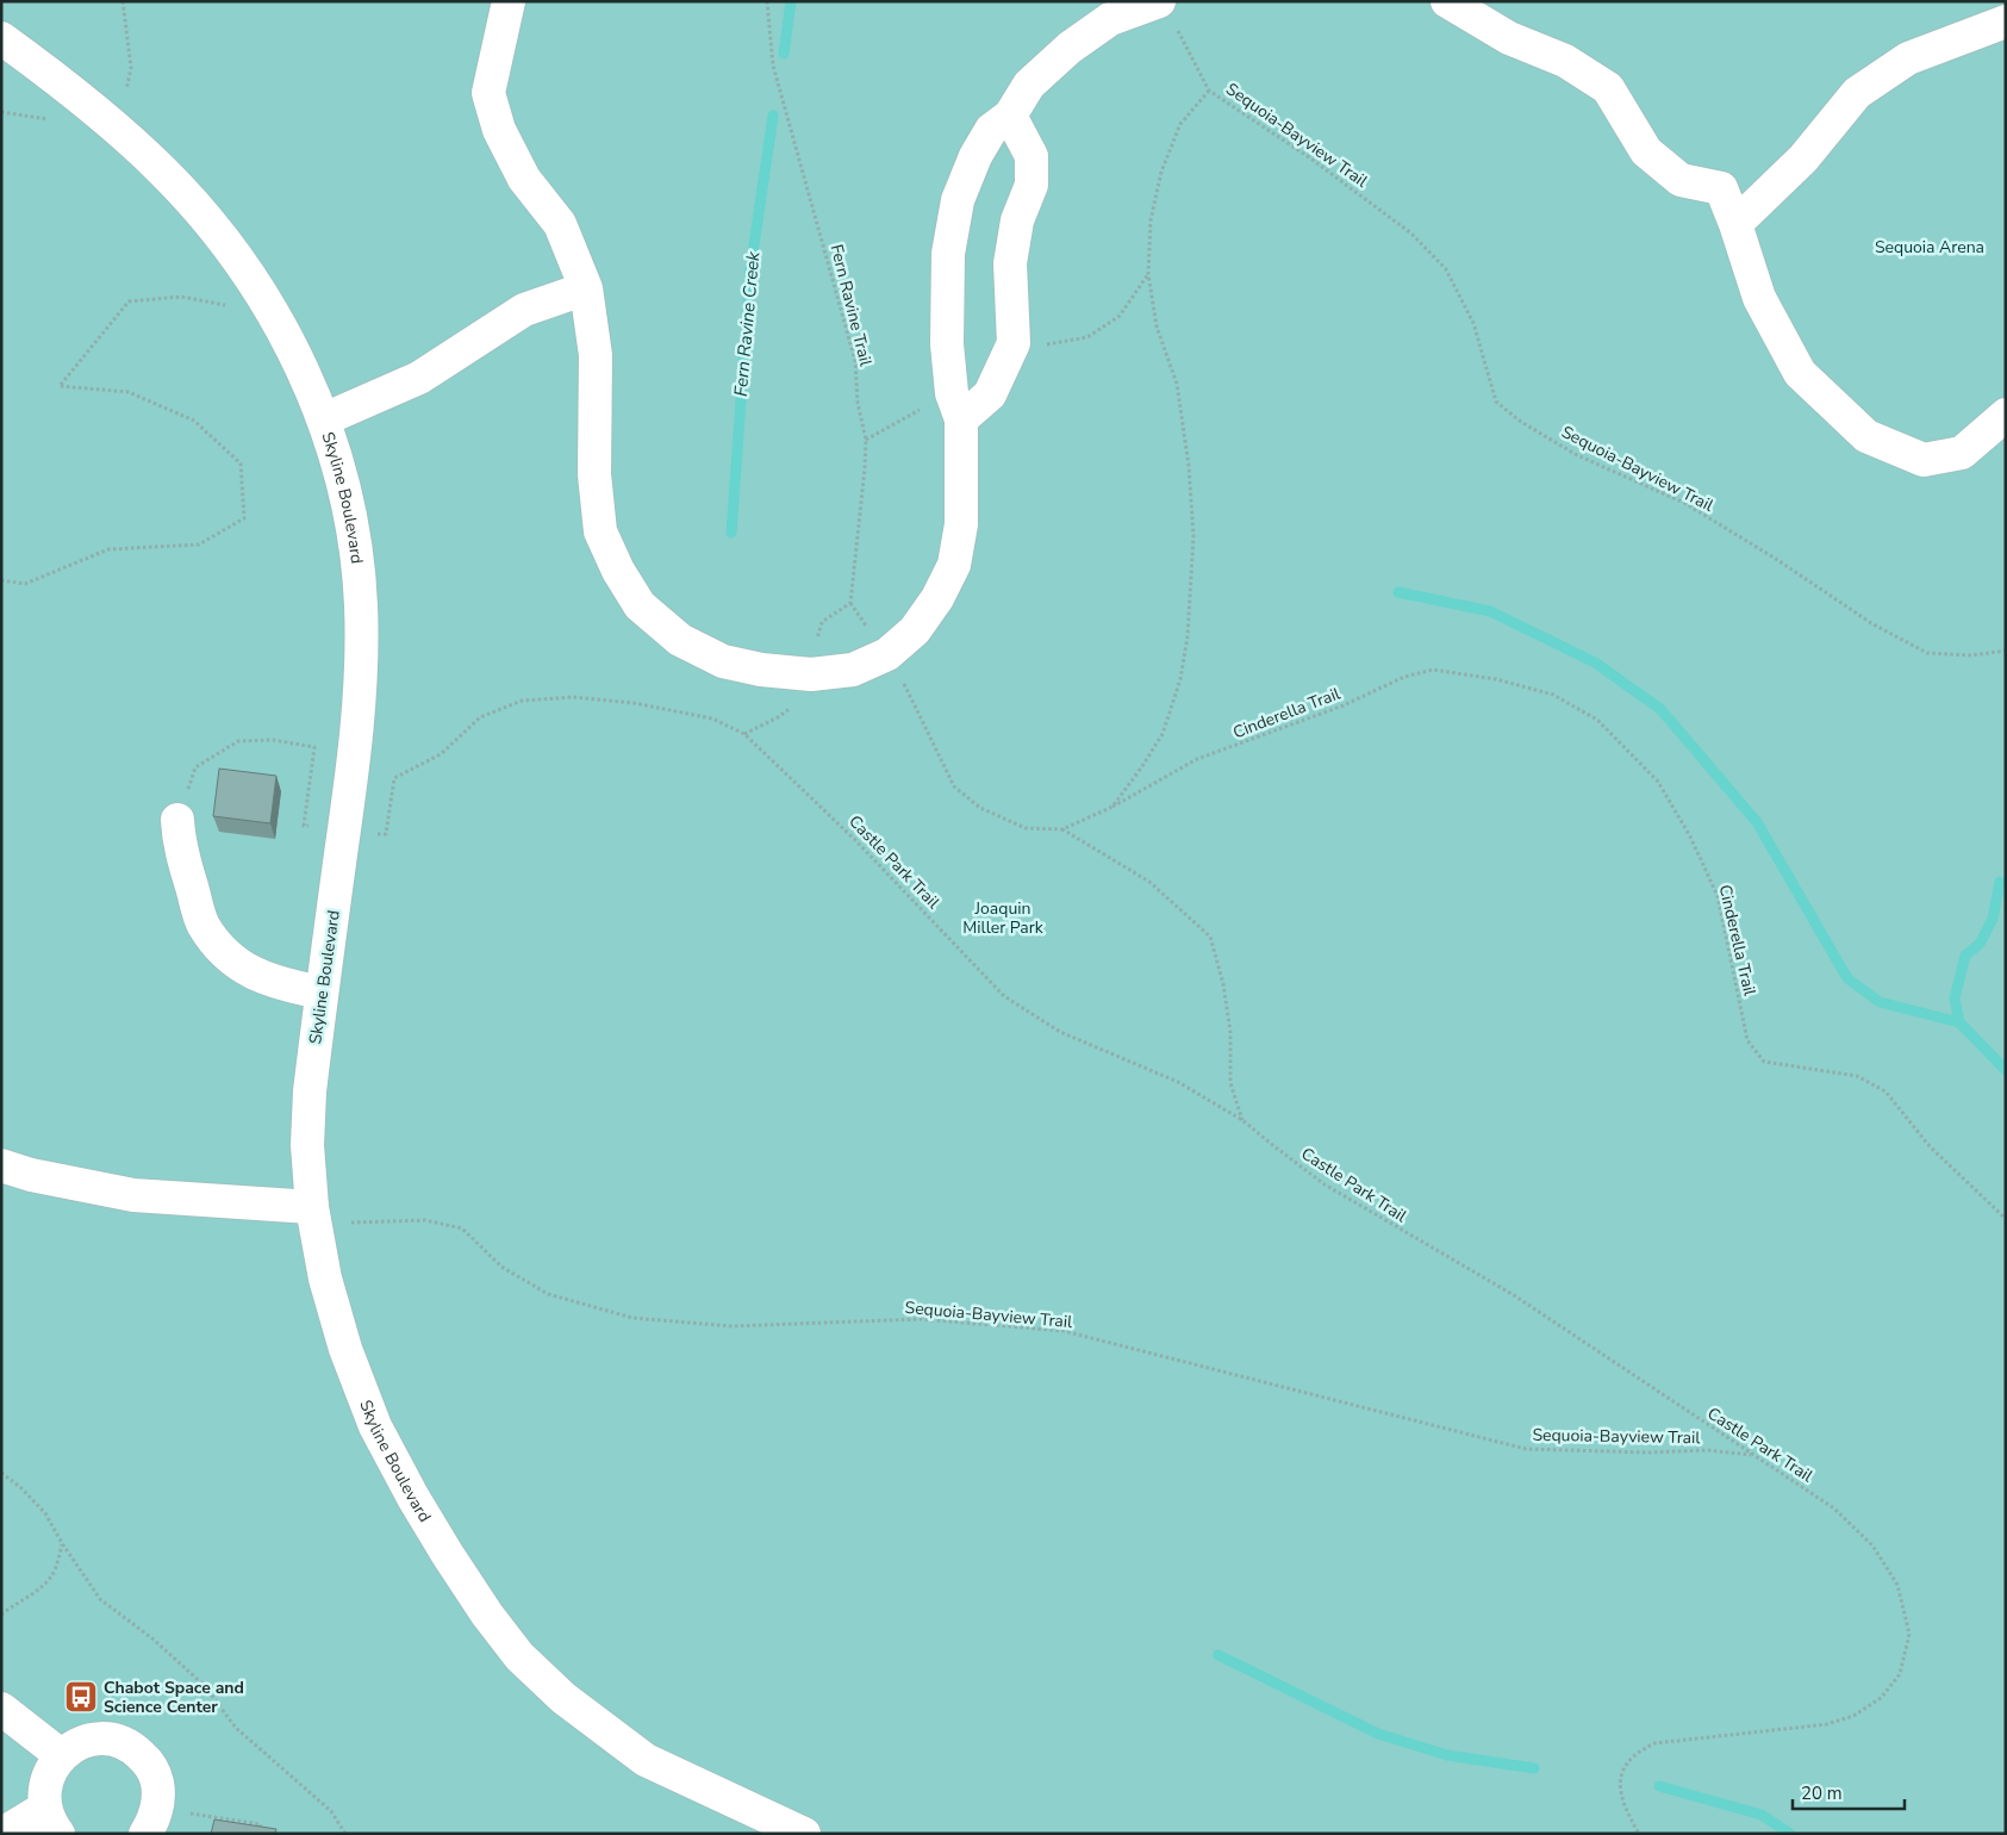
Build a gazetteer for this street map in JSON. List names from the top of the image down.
{
  "streets": {
    "main road": ["Skyline Boulevard"],
    "path": [
      "Sequoia-Bayview Trail",
      "Fern Ravine Trail",
      "Cinderella Trail",
      "Castle Park Trail"
    ]
  },
  "crossings": [
    ["Sequoia-Bayview Trail", "Skyline Boulevard"],
    ["Sequoia-Bayview Trail", "Cinderella Trail"],
    ["Sequoia-Bayview Trail", "Castle Park Trail"],
    ["Skyline Boulevard", "Castle Park Trail"]
  ],
  "water": ["Fern Ravine Creek"],
  "parks": ["Sequoia Arena", "Joaquin Miller Park"],
  "places": {
    "bus stop": ["Chabot Space and Science Center"]
  },
  "scale_bar": "20 m"
}
